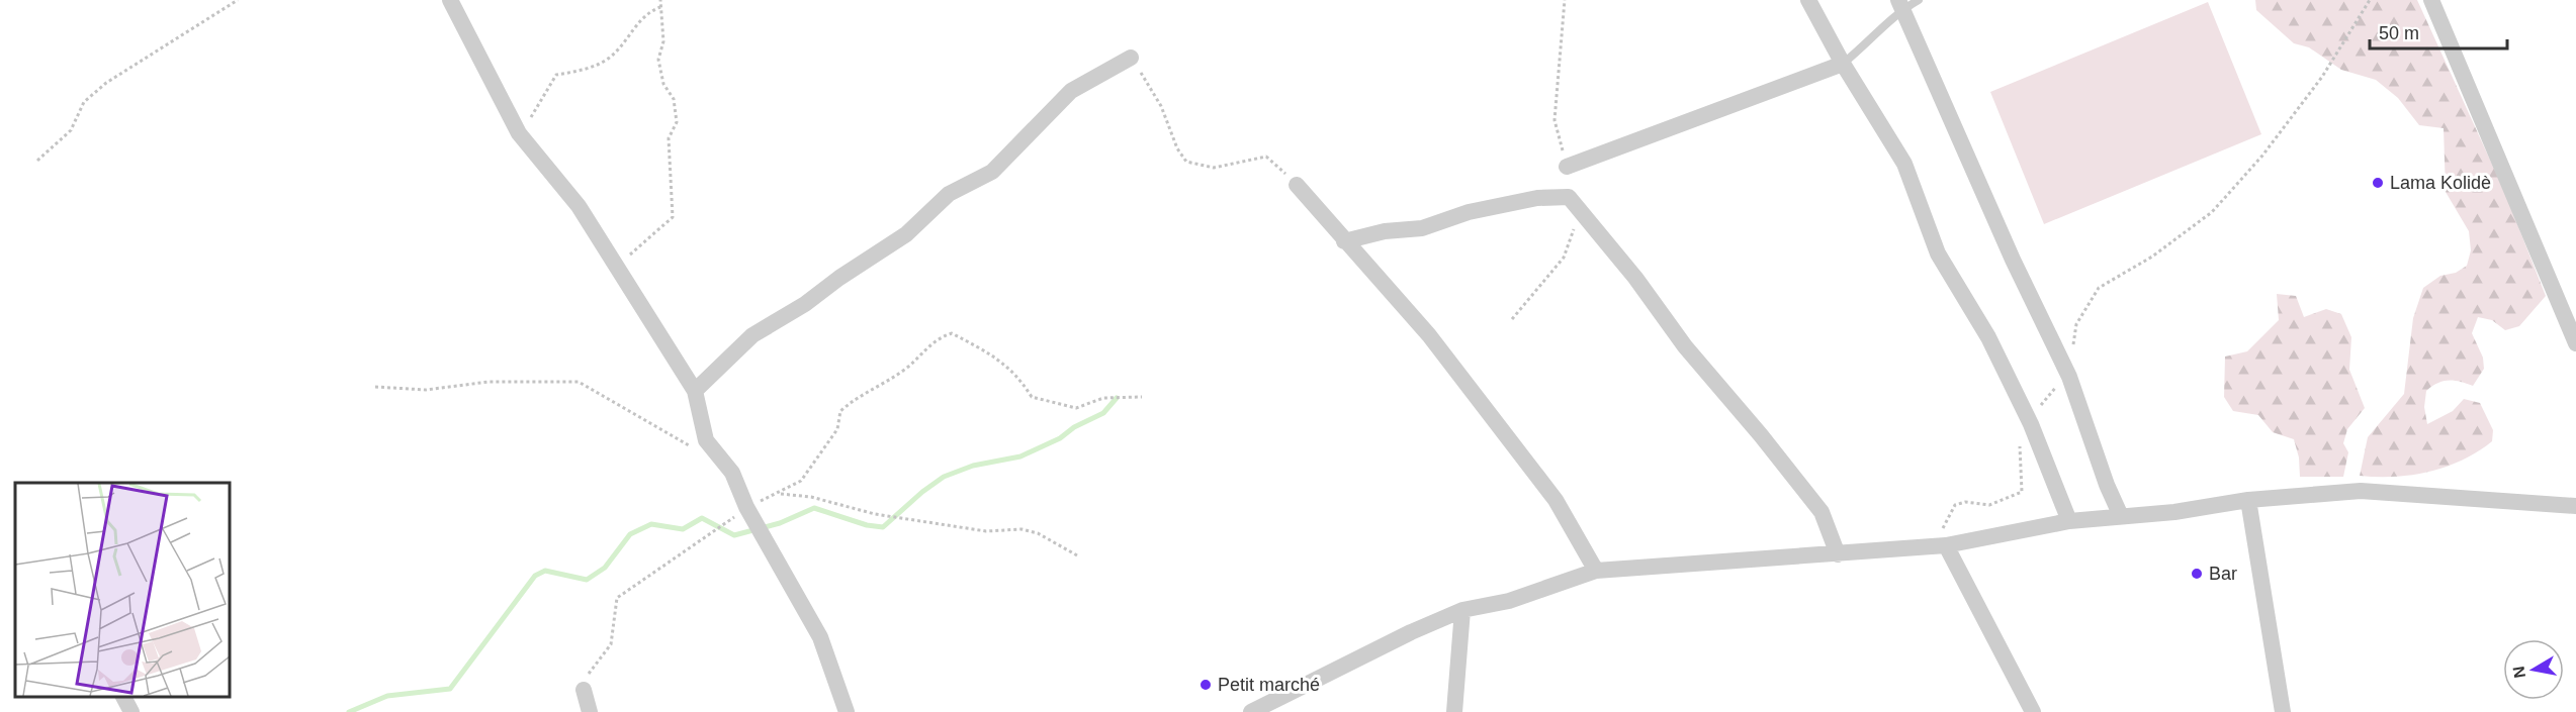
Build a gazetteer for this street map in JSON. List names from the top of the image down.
{
  "places": ["Lama Kolidè", "Bar", "Petit marché"],
  "scale_bar": "50 m",
  "north": "left"
}
